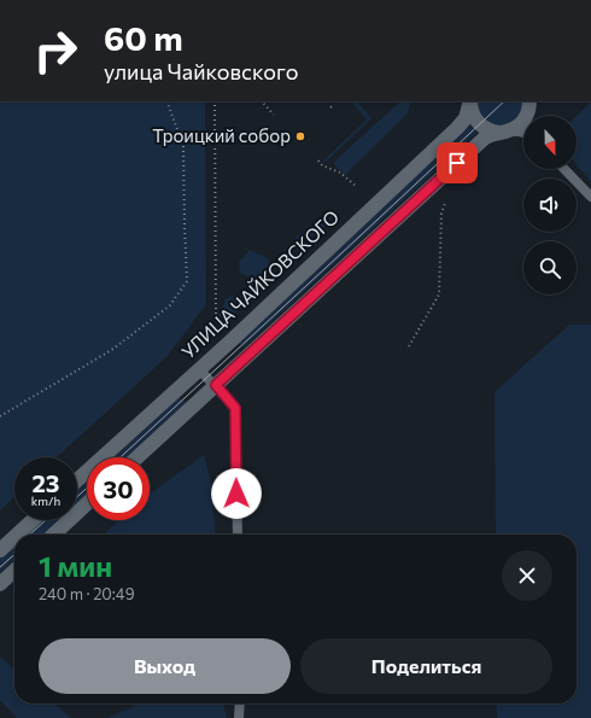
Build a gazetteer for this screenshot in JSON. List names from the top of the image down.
{
  "streets": {
    "main road": ["УЛИЦА ЧАЙКОВСКОГО"]
  },
  "places": ["Троицкий собор"],
  "north": "bottom",
  "page": {
    "turn": ["60 m", "улица Чайковского"],
    "speed": "23 km/h",
    "limit": "30",
    "heading": ["1 мин", "240 m · 20:49"],
    "buttons": ["Выход", "Поделиться"]
  }
}
